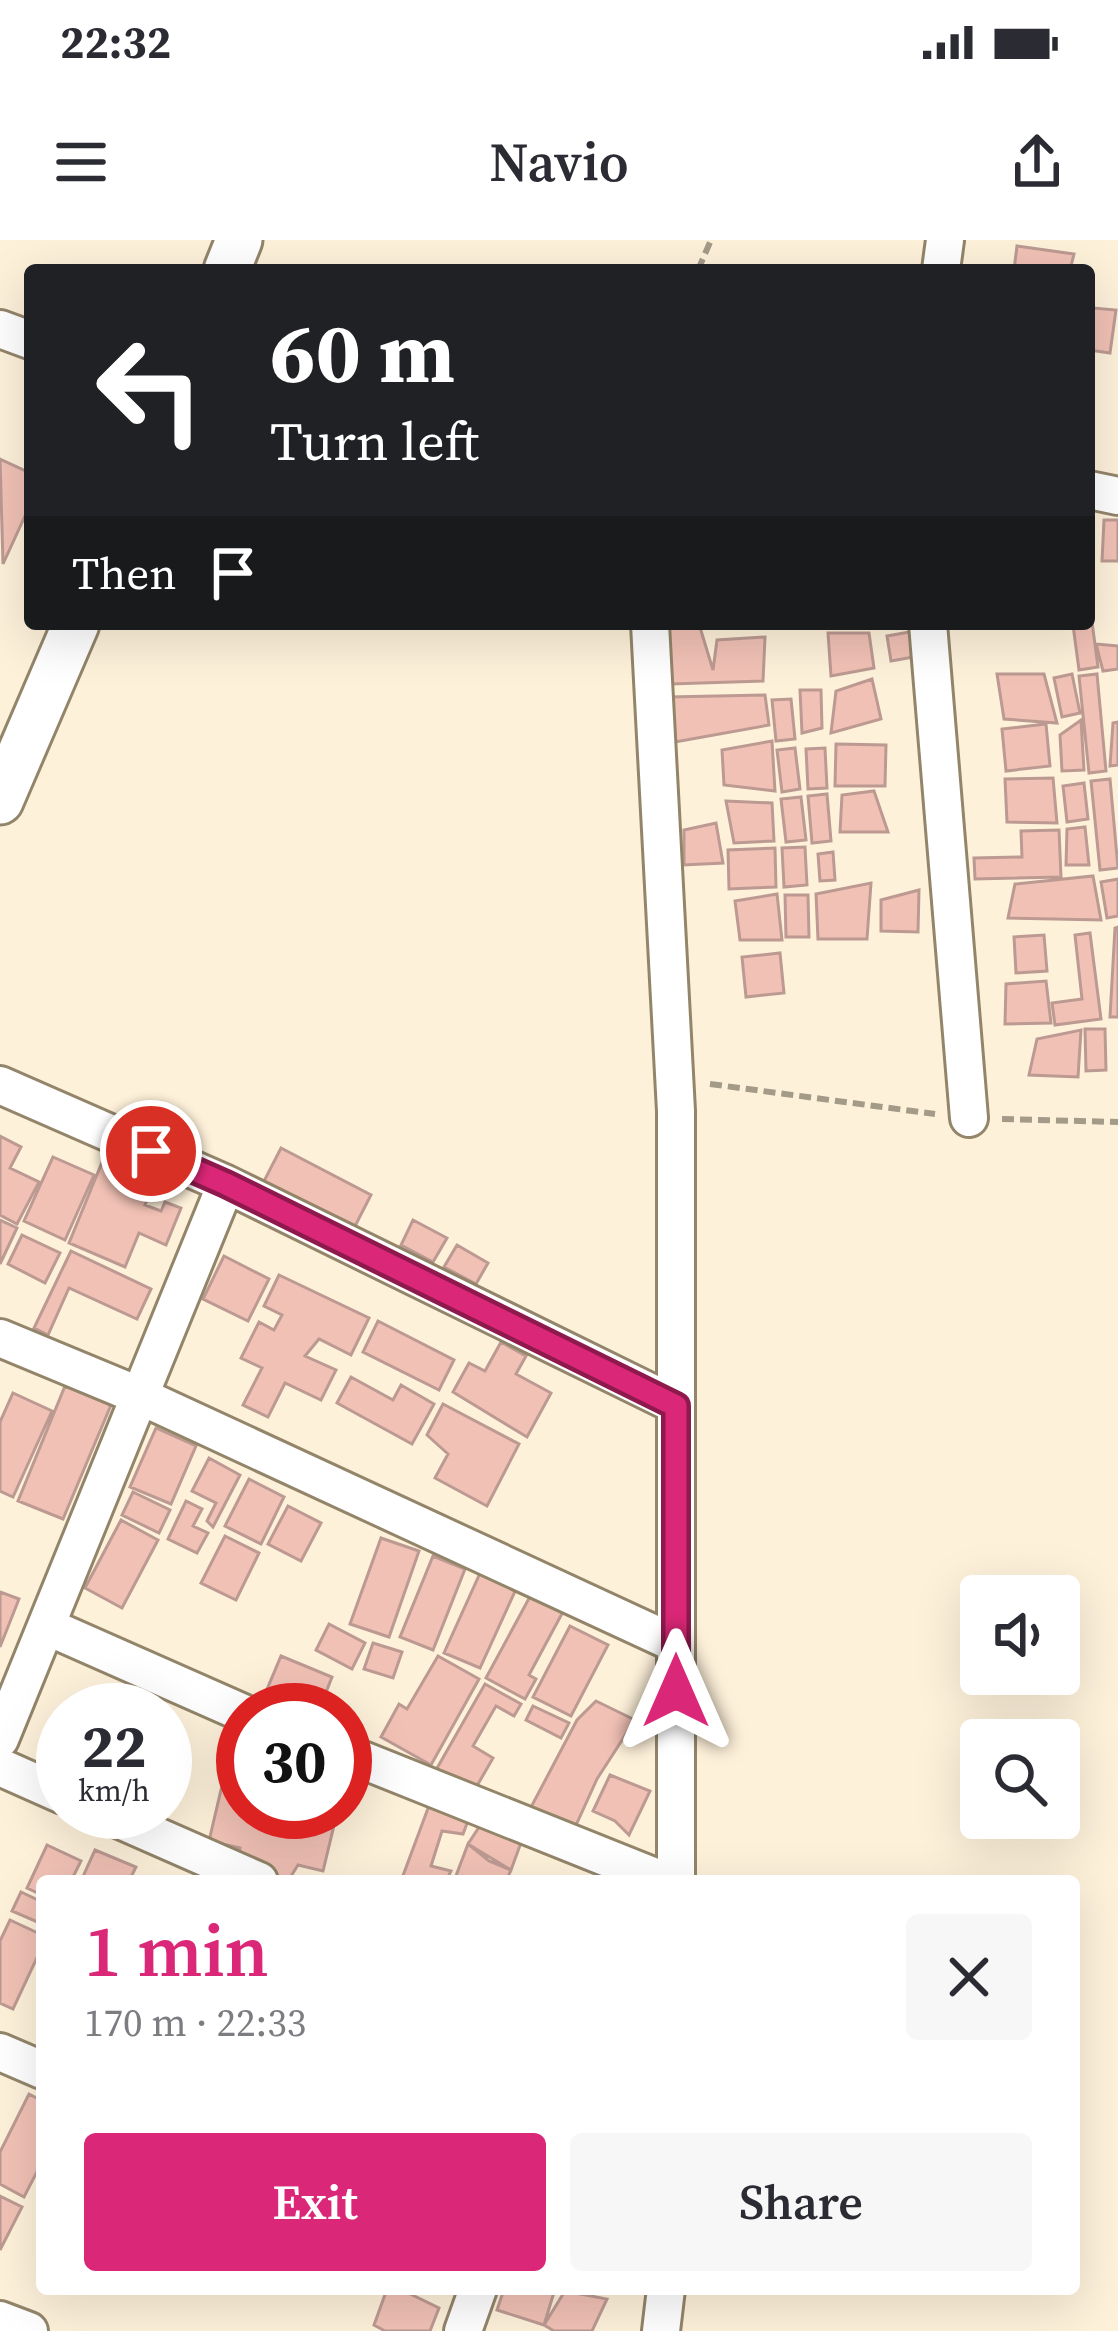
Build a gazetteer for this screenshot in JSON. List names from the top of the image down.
{
  "page": {
    "status": "22:32",
    "header": "Navio",
    "turn": ["60 m", "Turn left"],
    "then": "Then",
    "speed": "22 km/h",
    "limit": "30",
    "heading": ["1 min", "170 m · 22:33"],
    "buttons": ["Exit", "Share"]
  }
}
